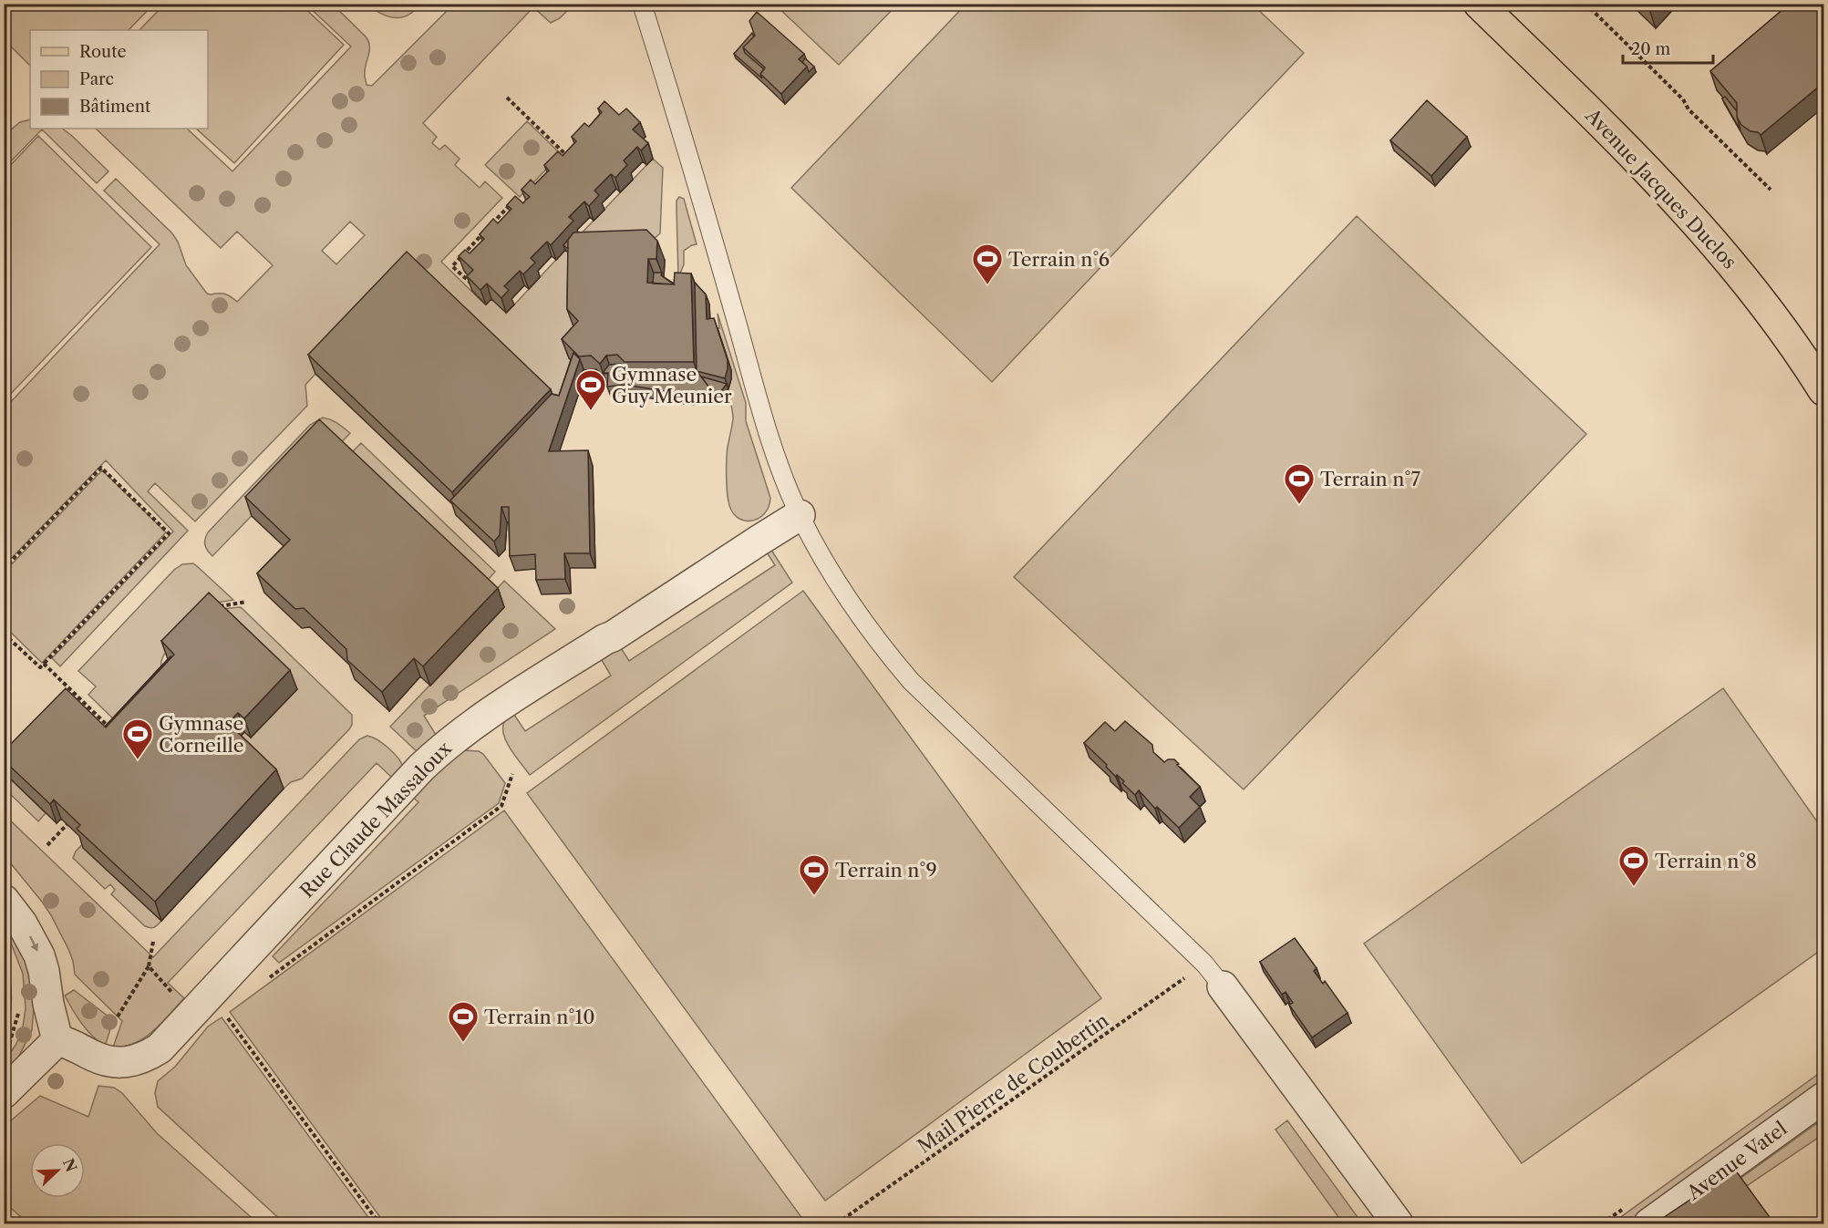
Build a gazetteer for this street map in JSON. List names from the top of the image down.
{
  "streets": {
    "main road": ["Avenue Jacques Duclos"],
    "street": ["Rue Claude Massaloux", "Avenue Vatel"],
    "path": ["Mail Pierre de Coubertin"]
  },
  "places": {
    "sports": [
      "Terrain n°6",
      "Gymnase Guy Meunier",
      "Terrain n°7",
      "Gymnase Corneille",
      "Terrain n°8",
      "Terrain n°9",
      "Terrain n°10"
    ]
  },
  "legend": ["Route", "Parc", "Bâtiment"],
  "scale_bar": "20 m",
  "north": "top right"
}
